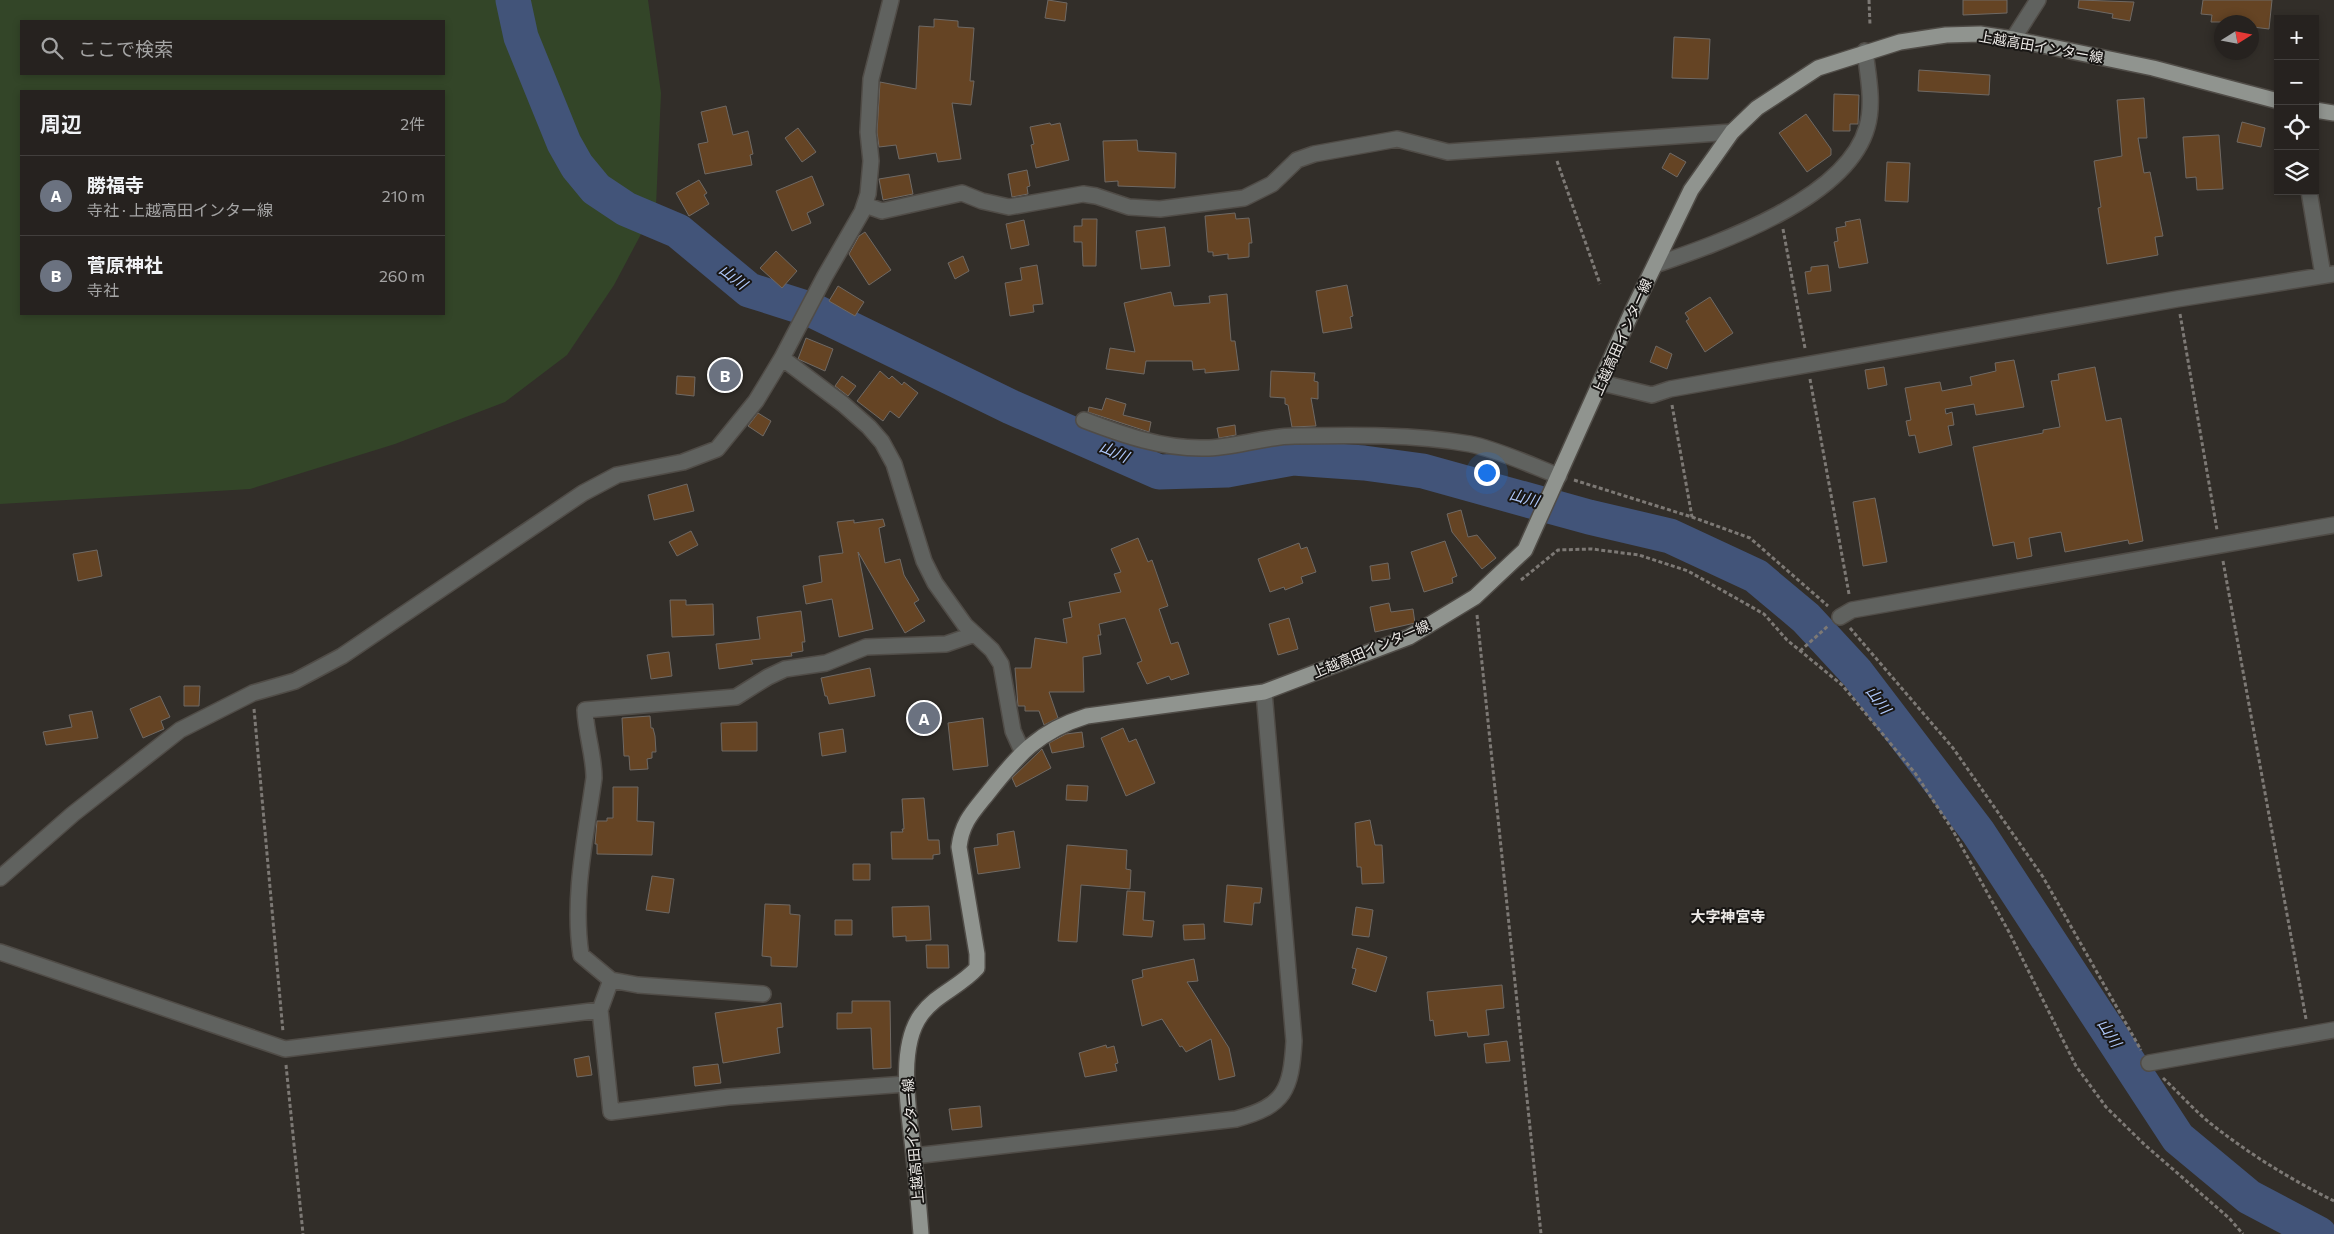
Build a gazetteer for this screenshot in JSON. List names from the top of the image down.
{
  "streets": {
    "main road": ["上越高田インター線"]
  },
  "districts": ["大字神宮寺"],
  "water": ["山川"],
  "north": "right",
  "page": {
    "map_buttons": ["+", "−"],
    "search": "ここで検索",
    "heading": ["周辺", "2件"],
    "list": [
      {
        "mark": "A",
        "name": "勝福寺",
        "note": "寺社 · 上越高田インター線",
        "value": "210 m"
      },
      {
        "mark": "B",
        "name": "菅原神社",
        "note": "寺社",
        "value": "260 m"
      }
    ],
    "pins": ["B", "A"]
  }
}
